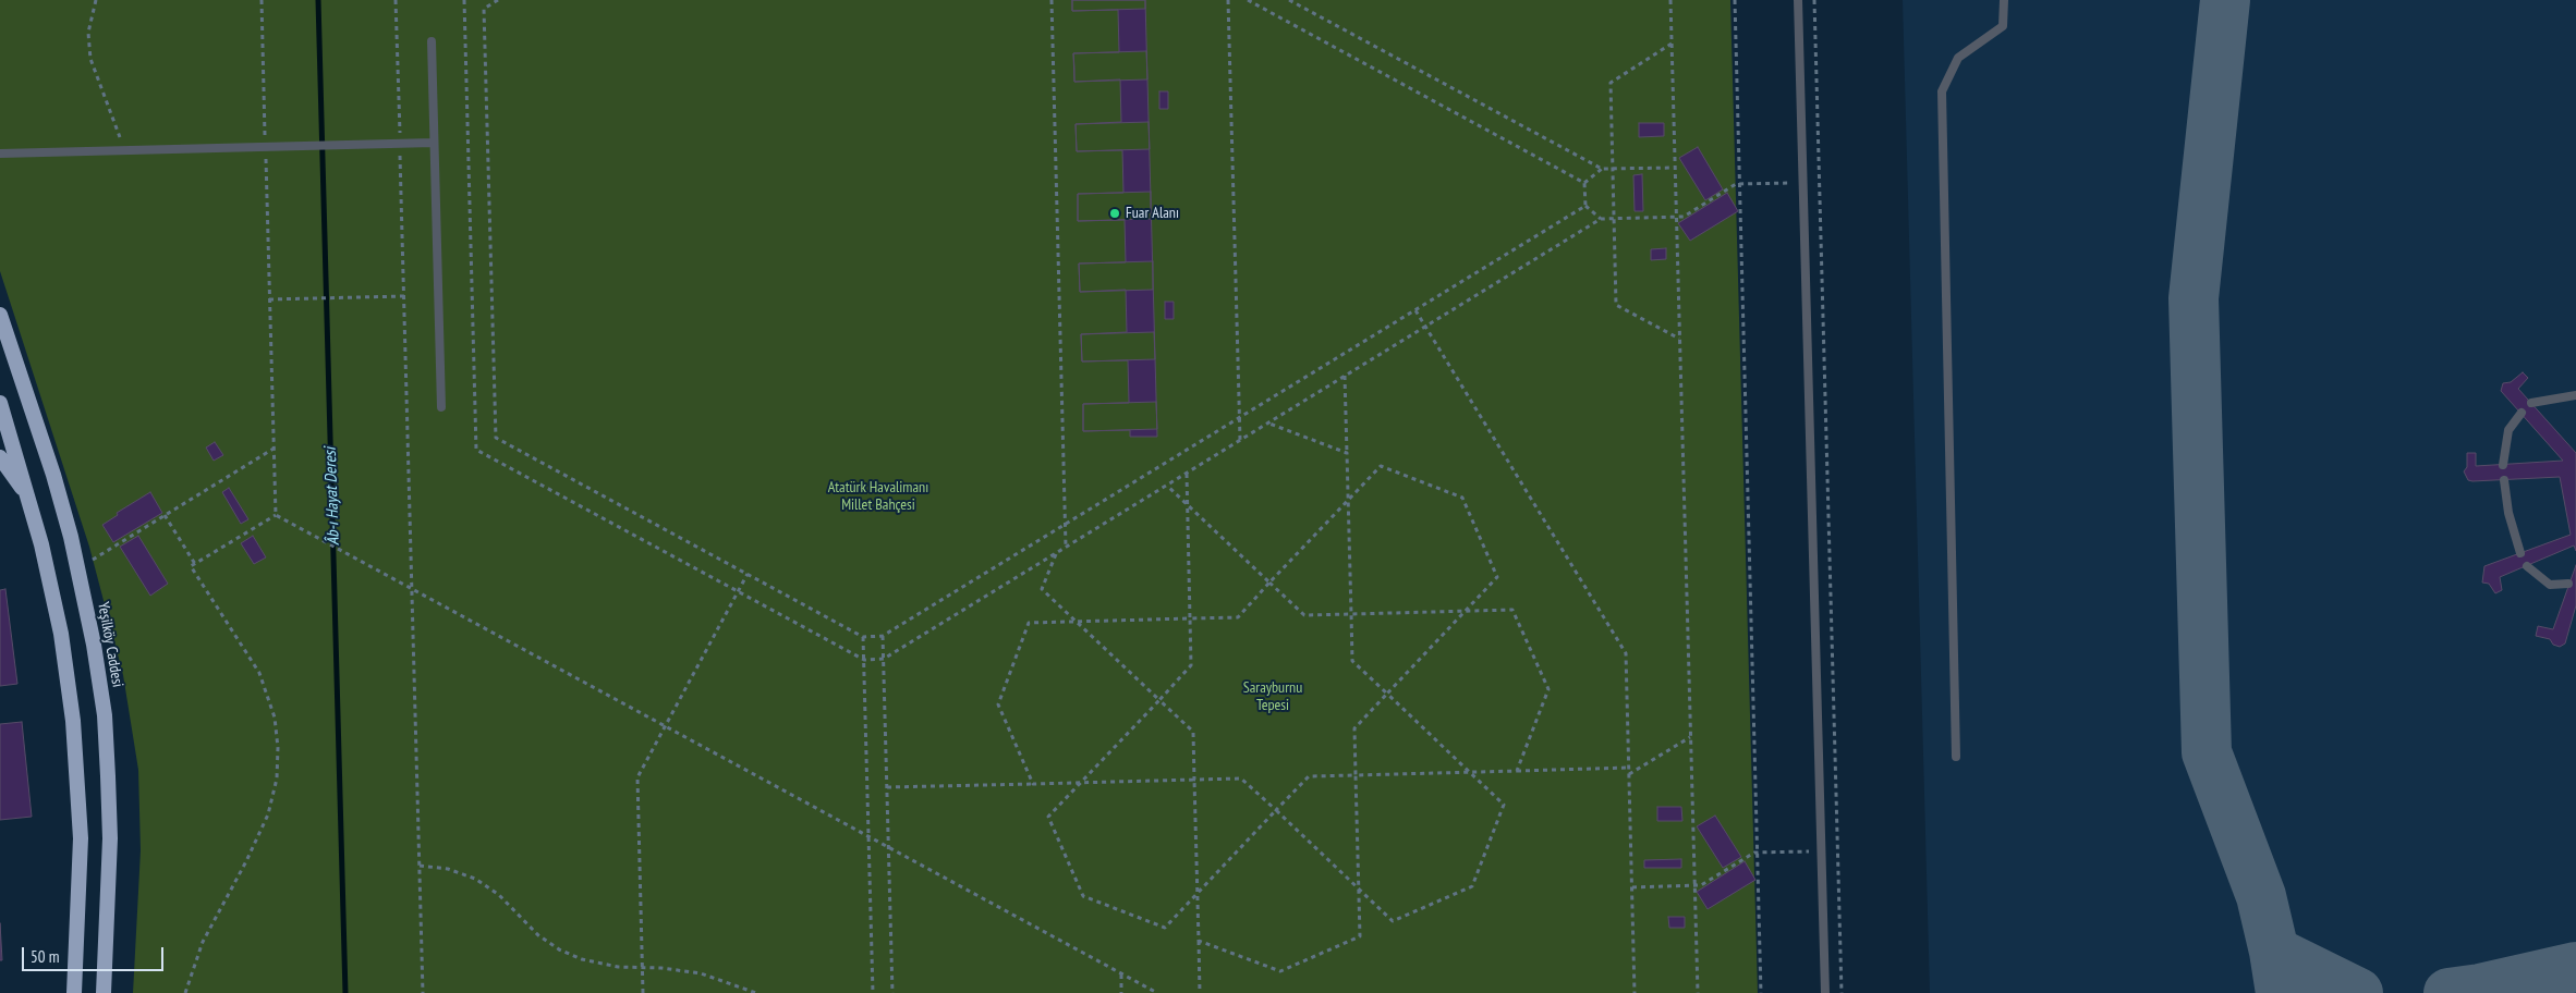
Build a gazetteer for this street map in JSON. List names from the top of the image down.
{
  "streets": {
    "highway": ["Yeşilköy Caddesi"]
  },
  "water": ["Âb-ı Hayat Deresi"],
  "parks": ["Atatürk Havalimanı Millet Bahçesi", "Sarayburnu Tepesi"],
  "places": ["Fuar Alanı"],
  "scale_bar": "50 m"
}
